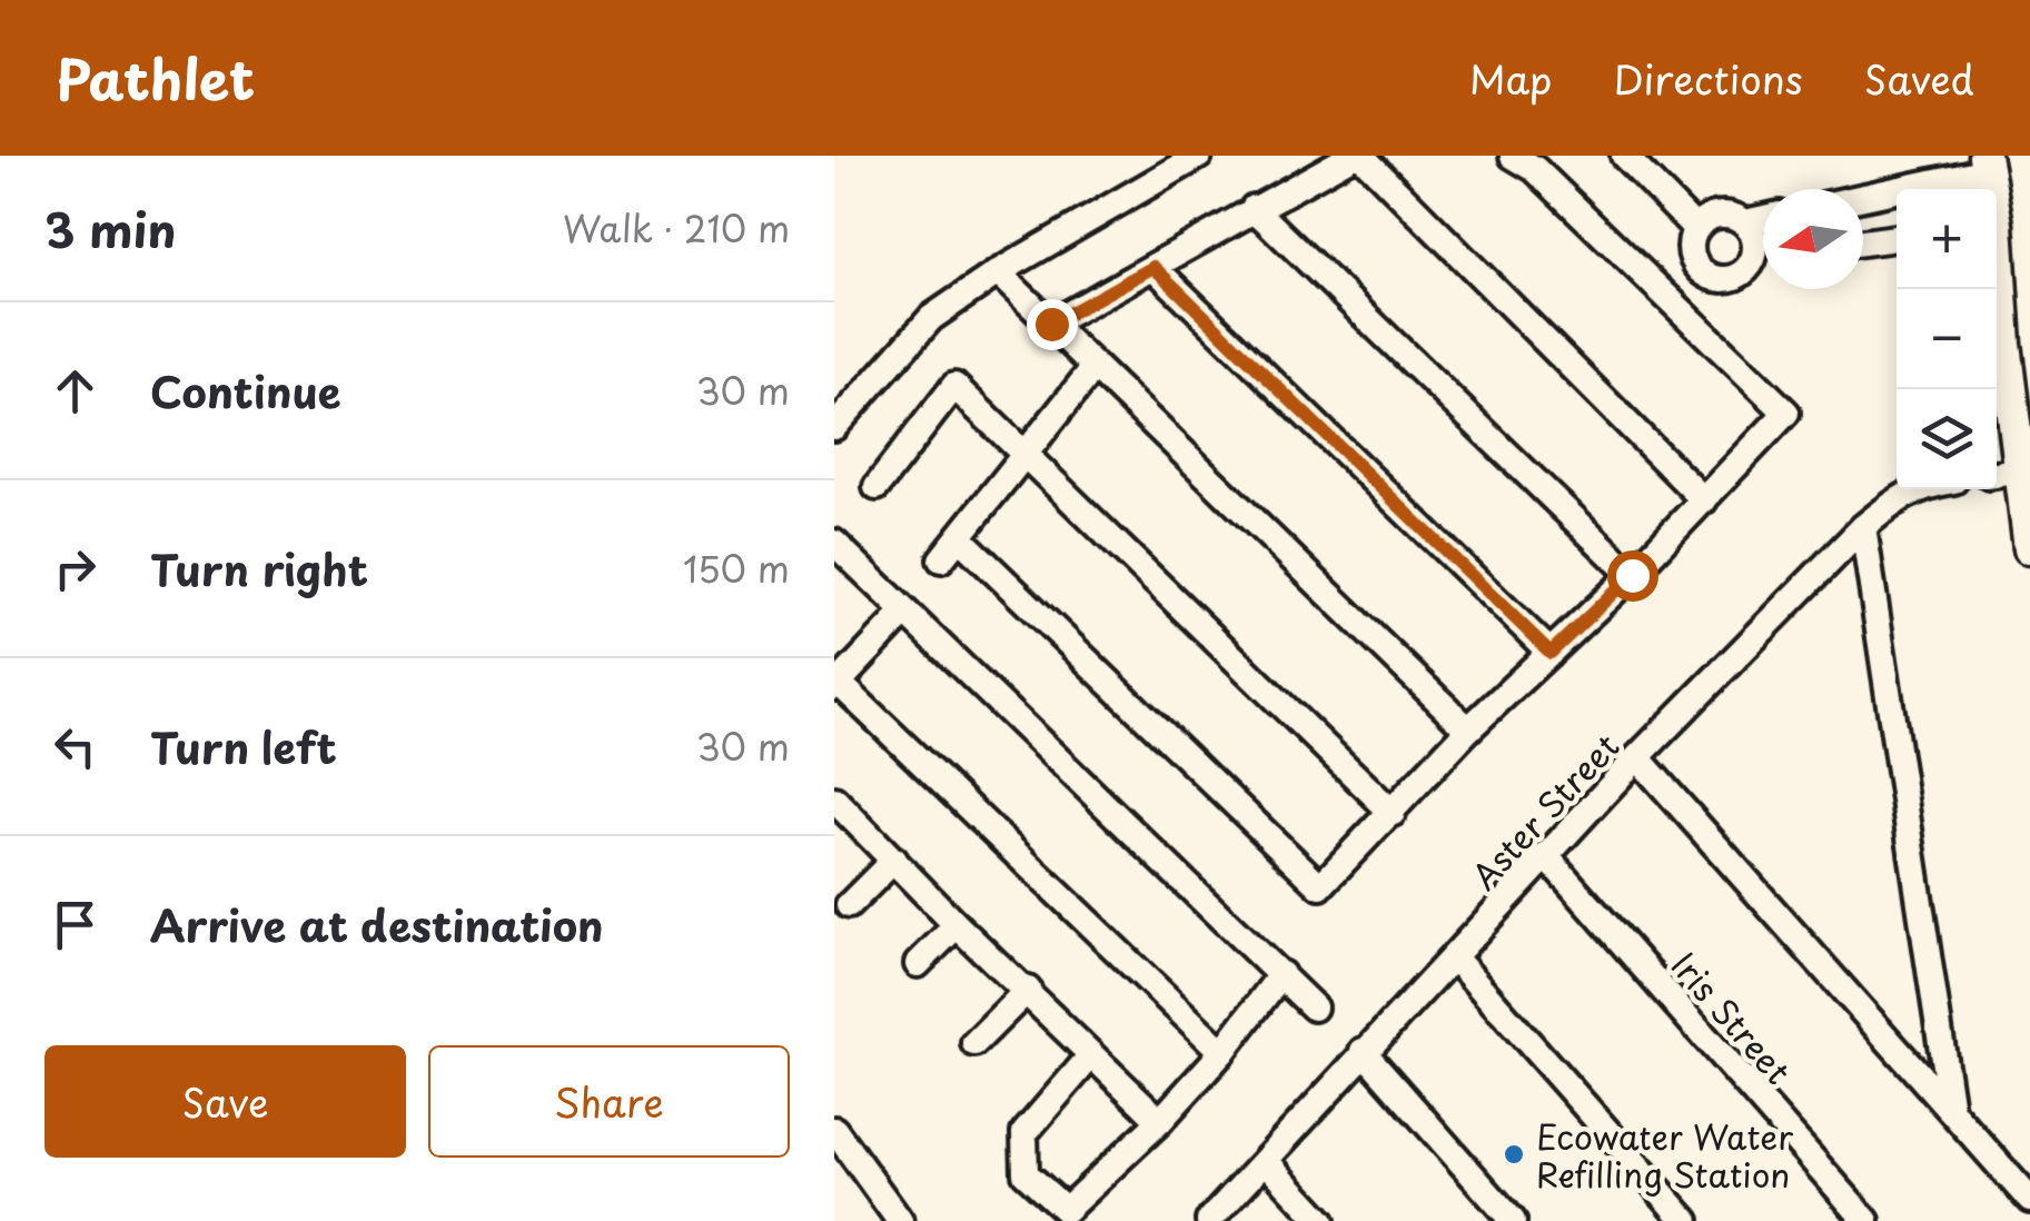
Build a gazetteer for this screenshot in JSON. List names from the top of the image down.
{
  "streets": {
    "street": ["Aster Street", "Iris Street"]
  },
  "crossings": [
    ["Aster Street", "Iris Street"]
  ],
  "places": ["Ecowater Water Refilling Station"],
  "north": "left",
  "page": {
    "header": "Pathlet",
    "nav": ["Map", "Directions", "Saved"],
    "heading": ["3 min", "Walk · 210 m"],
    "map_buttons": ["+", "−"],
    "list": [
      ["Continue", "30 m"],
      ["Turn right", "150 m"],
      ["Turn left", "30 m"],
      "Arrive at destination"
    ],
    "buttons": ["Save", "Share"]
  }
}
